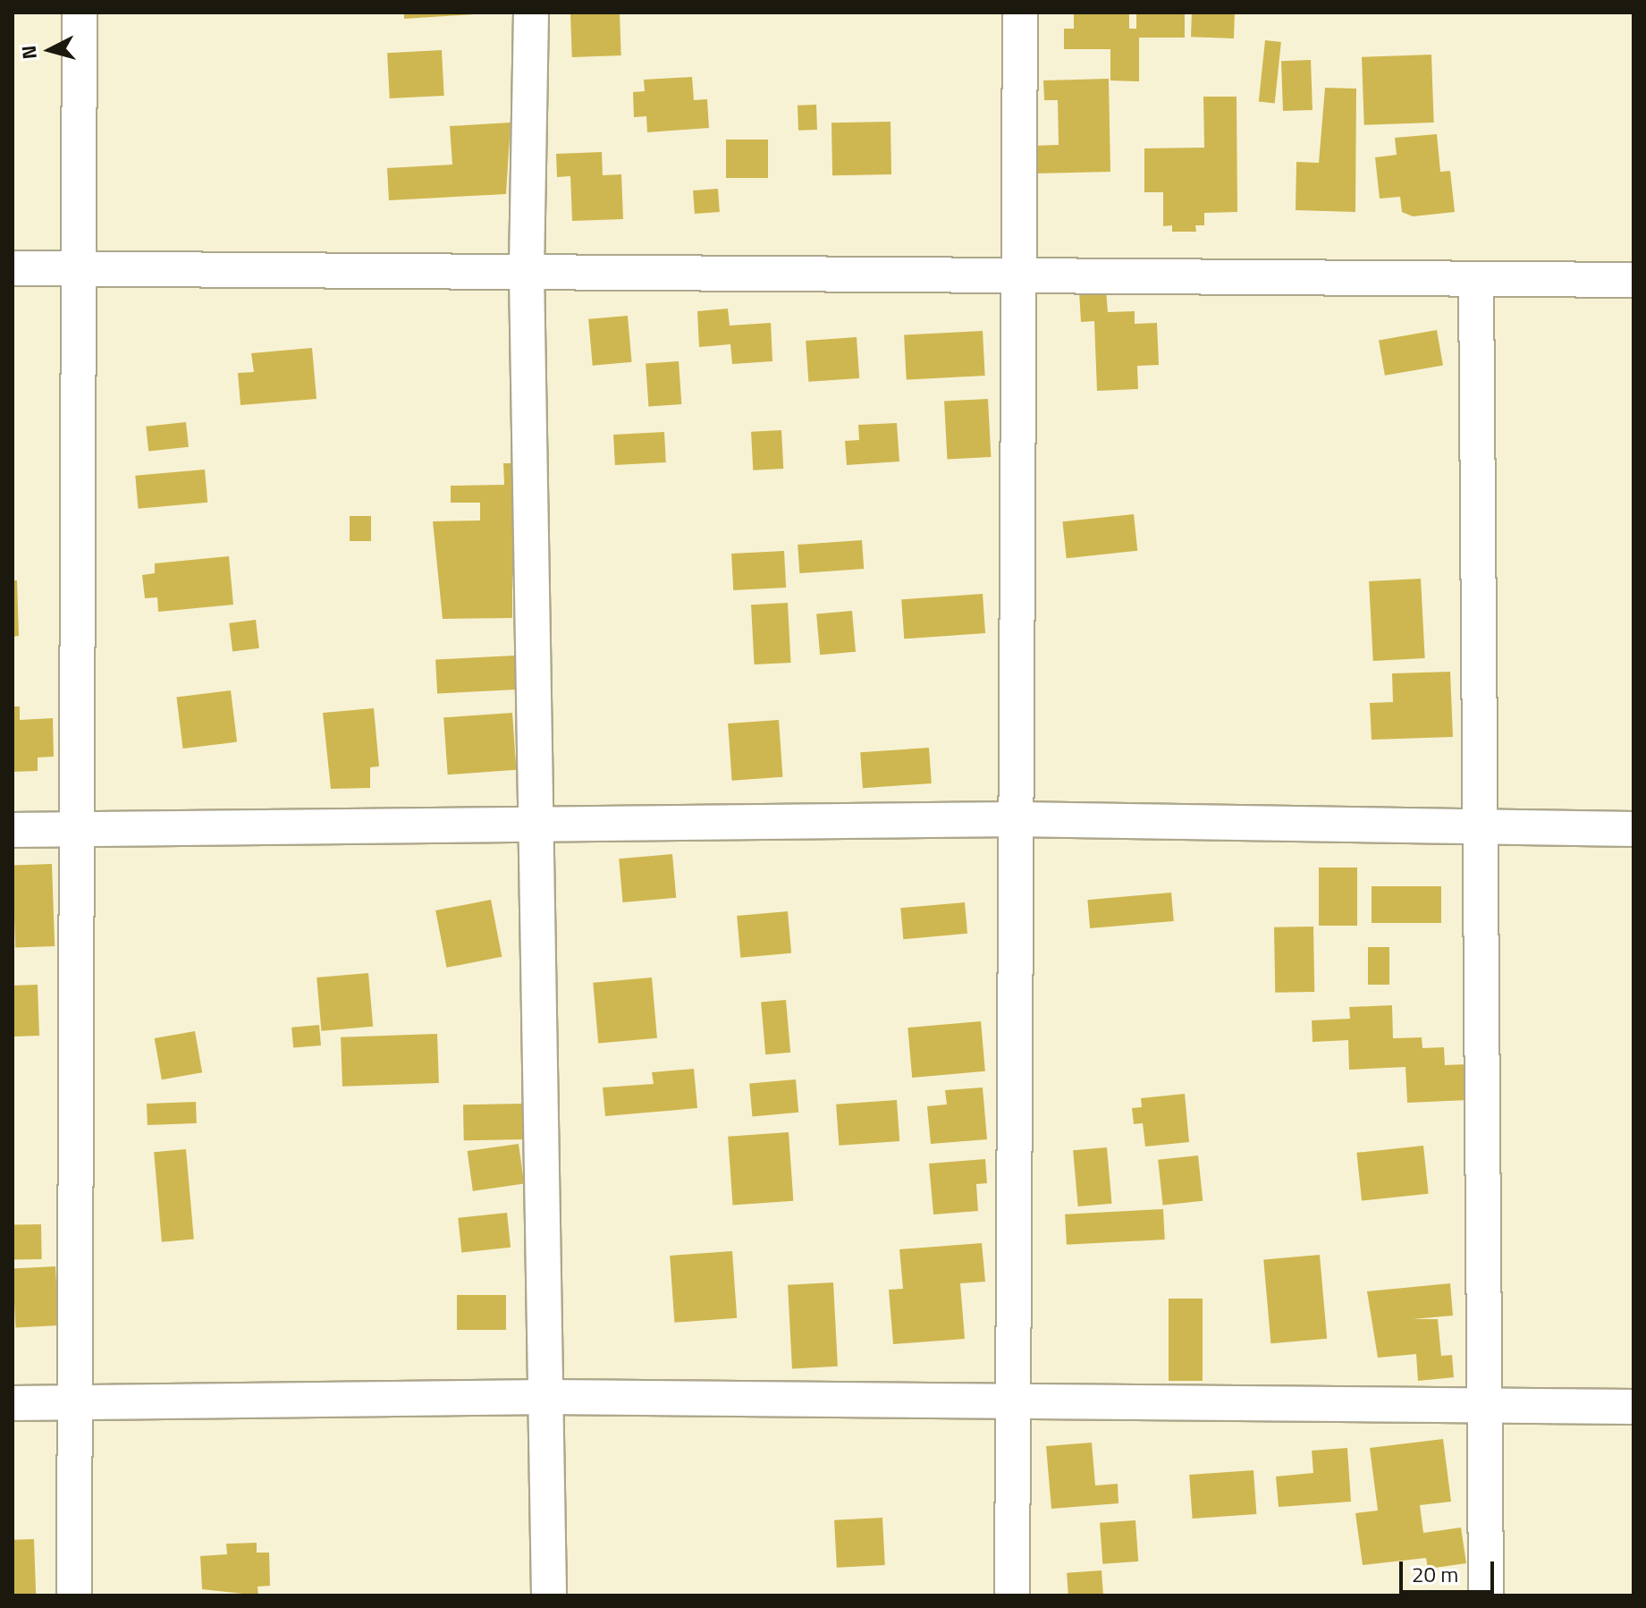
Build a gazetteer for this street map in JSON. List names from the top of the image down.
{
  "scale_bar": "20 m",
  "north": "left"
}
